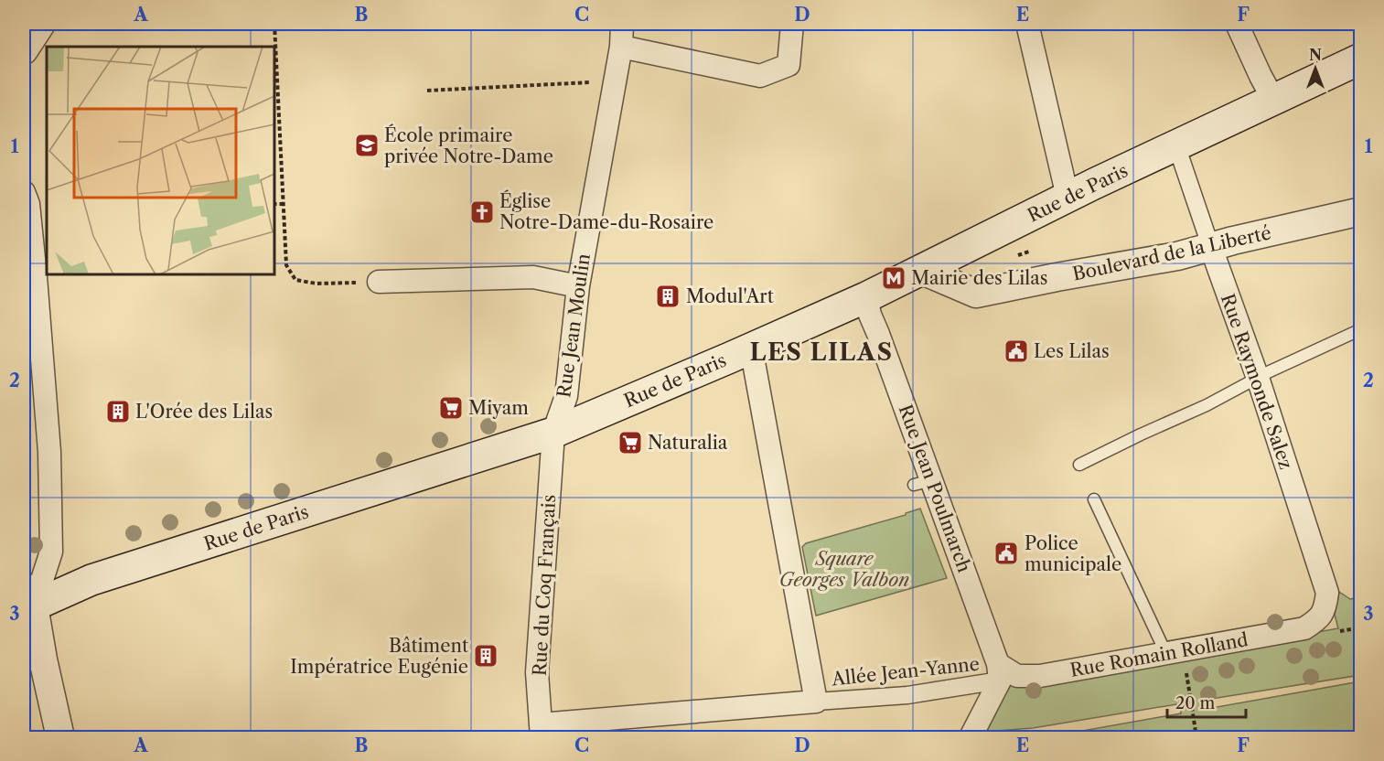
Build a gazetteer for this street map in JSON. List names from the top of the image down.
{
  "streets": {
    "main road": ["Rue de Paris"],
    "street": [
      "Boulevard de la Liberté",
      "Rue Jean Moulin",
      "Rue Raymonde Salez",
      "Rue Jean Poulmarch",
      "Rue du Coq Français",
      "Rue Romain Rolland",
      "Allée Jean-Yanne"
    ]
  },
  "crossings": [
    ["Rue de Paris", "Boulevard de la Liberté"],
    ["Rue de Paris", "Rue Jean Moulin"],
    ["Rue de Paris", "Rue Raymonde Salez"],
    ["Rue de Paris", "Rue Jean Poulmarch"],
    ["Rue de Paris", "Rue du Coq Français"],
    ["Boulevard de la Liberté", "Rue Raymonde Salez"],
    ["Rue Jean Moulin", "Rue du Coq Français"],
    ["Rue Raymonde Salez", "Rue Romain Rolland"],
    ["Rue Jean Poulmarch", "Rue Romain Rolland"],
    ["Rue Jean Poulmarch", "Allée Jean-Yanne"],
    ["Rue Romain Rolland", "Allée Jean-Yanne"]
  ],
  "districts": ["LES LILAS"],
  "parks": ["Square Georges Valbon"],
  "places": {
    "school or university": ["École primaire privée Notre-Dame"],
    "church": ["Église Notre-Dame-du-Rosaire"],
    "metro station": ["Mairie des Lilas"],
    "building": ["Modul'Art", "L'Orée des Lilas", "Bâtiment Impératrice Eugénie"],
    "public building": ["Les Lilas", "Police municipale"],
    "supermarket": ["Miyam", "Naturalia"]
  },
  "scale_bar": "20 m",
  "north": "top",
  "grid": {
    "columns": [
      "A",
      "B",
      "C",
      "D",
      "E",
      "F"
    ],
    "rows": ["1", "2", "3"]
  }
}
